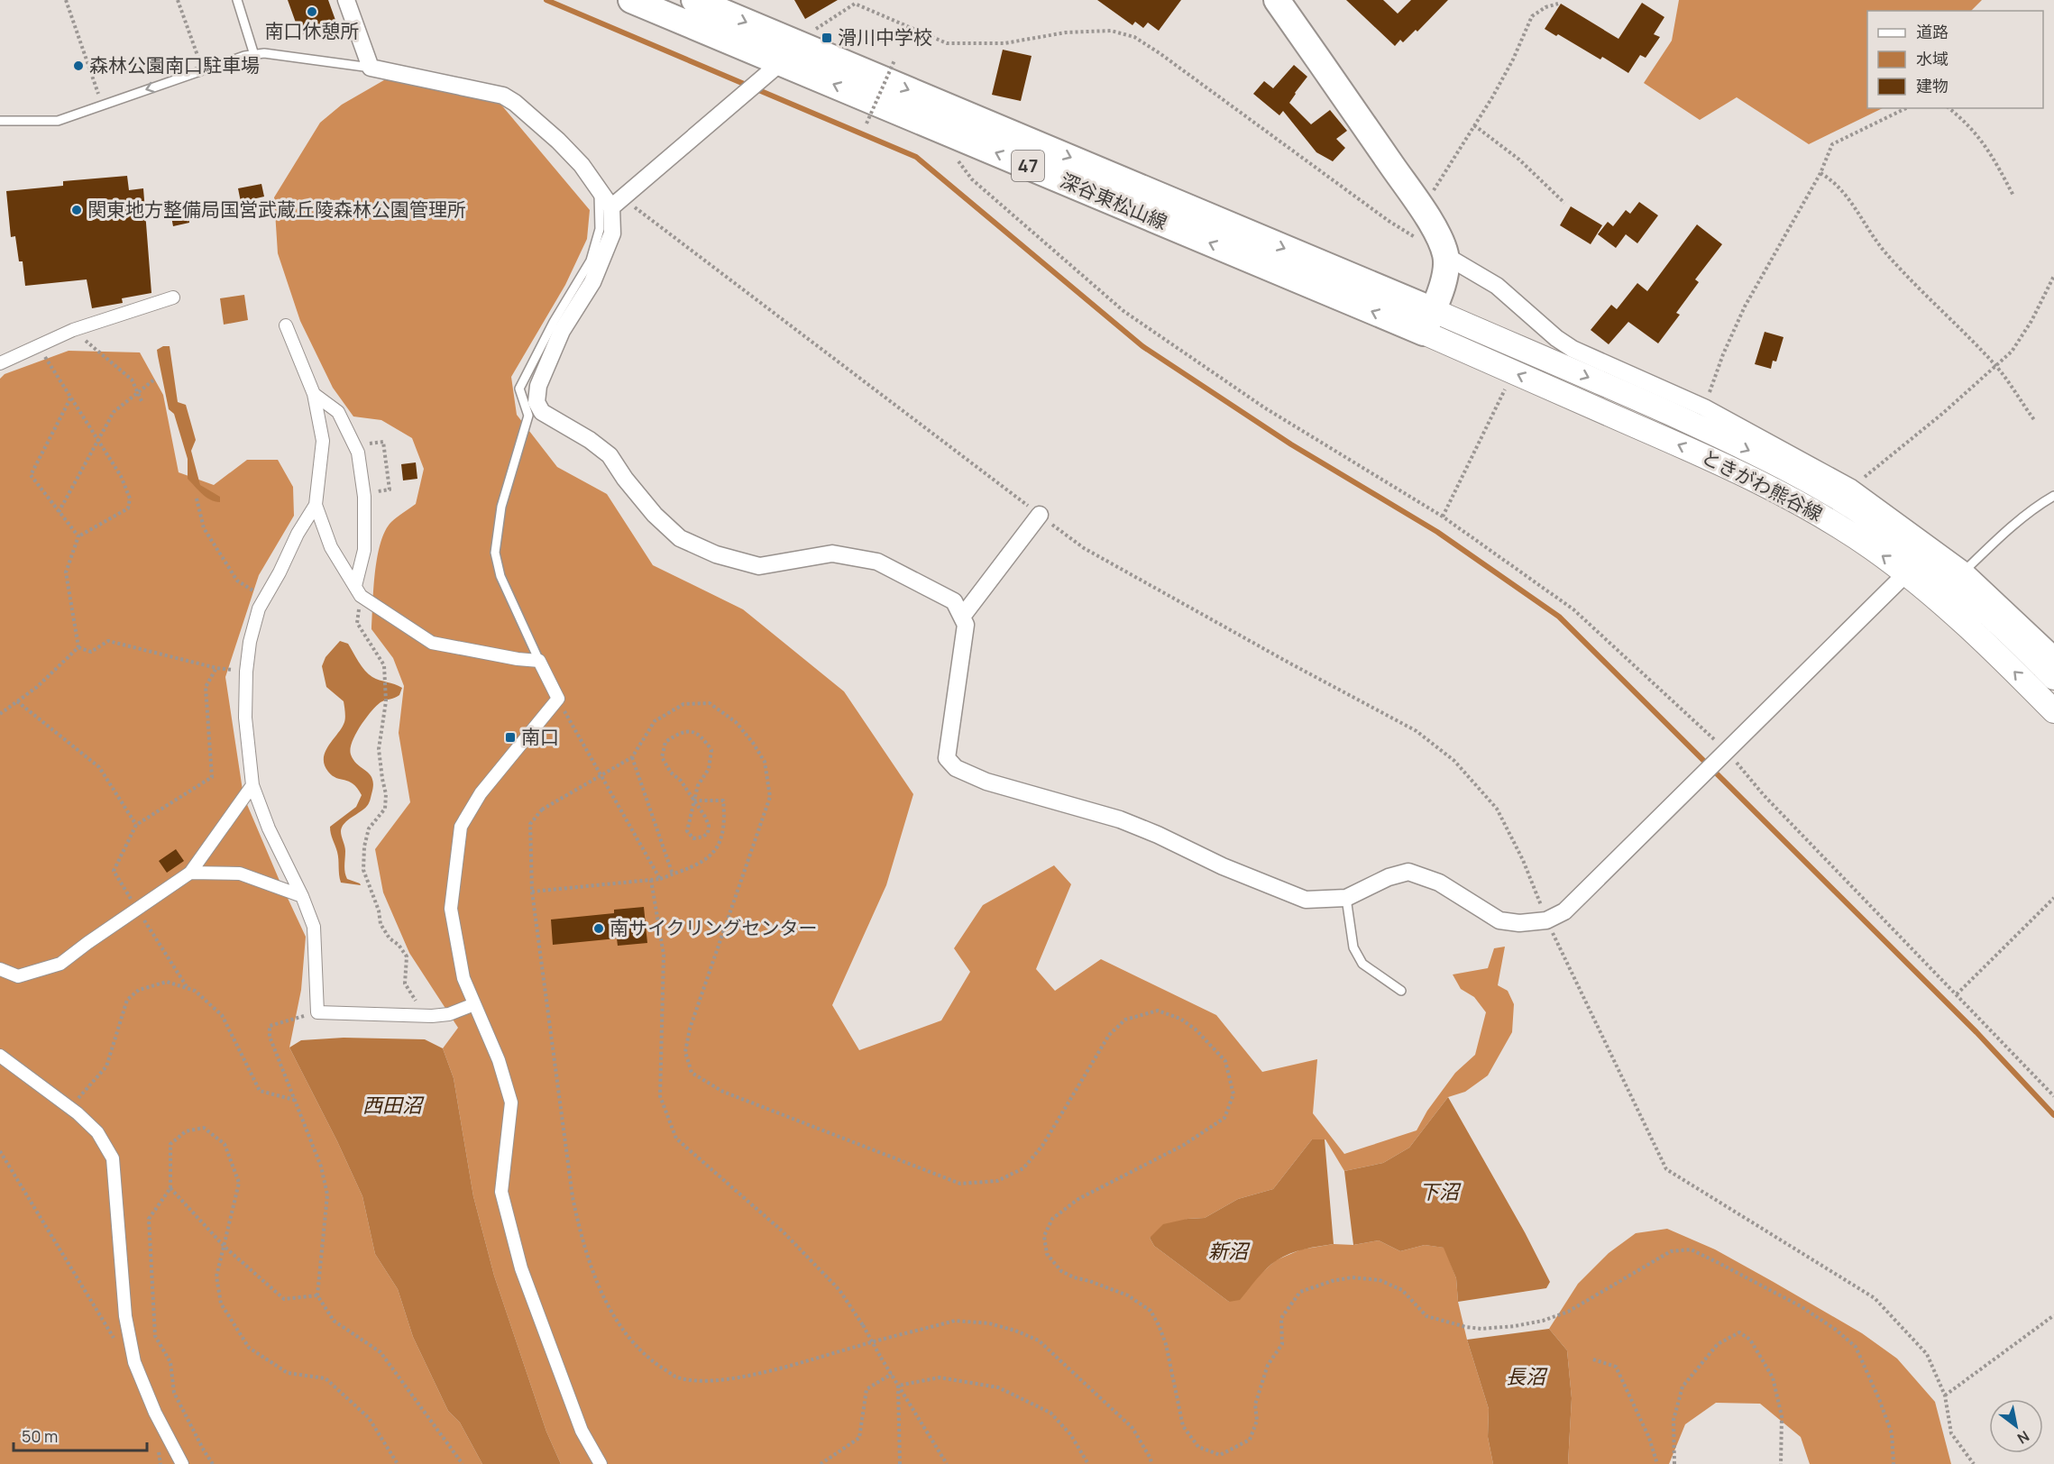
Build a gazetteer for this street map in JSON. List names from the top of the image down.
{
  "streets": {
    "main road": ["47", "深谷東松山線", "ときがわ熊谷線"]
  },
  "crossings": [
    ["深谷東松山線", "ときがわ熊谷線"]
  ],
  "water": [
    "西田沼",
    "下沼",
    "新沼",
    "長沼"
  ],
  "places": {
    "other": [
      "南口休憩所",
      "森林公園南口駐車場",
      "関東地方整備局国営武蔵丘陵森林公園管理所",
      "南サイクリングセンター"
    ],
    "transit": ["滑川中学校", "南口"]
  },
  "legend": ["道路", "水域", "建物"],
  "scale_bar": "50 m",
  "north": "bottom right"
}
